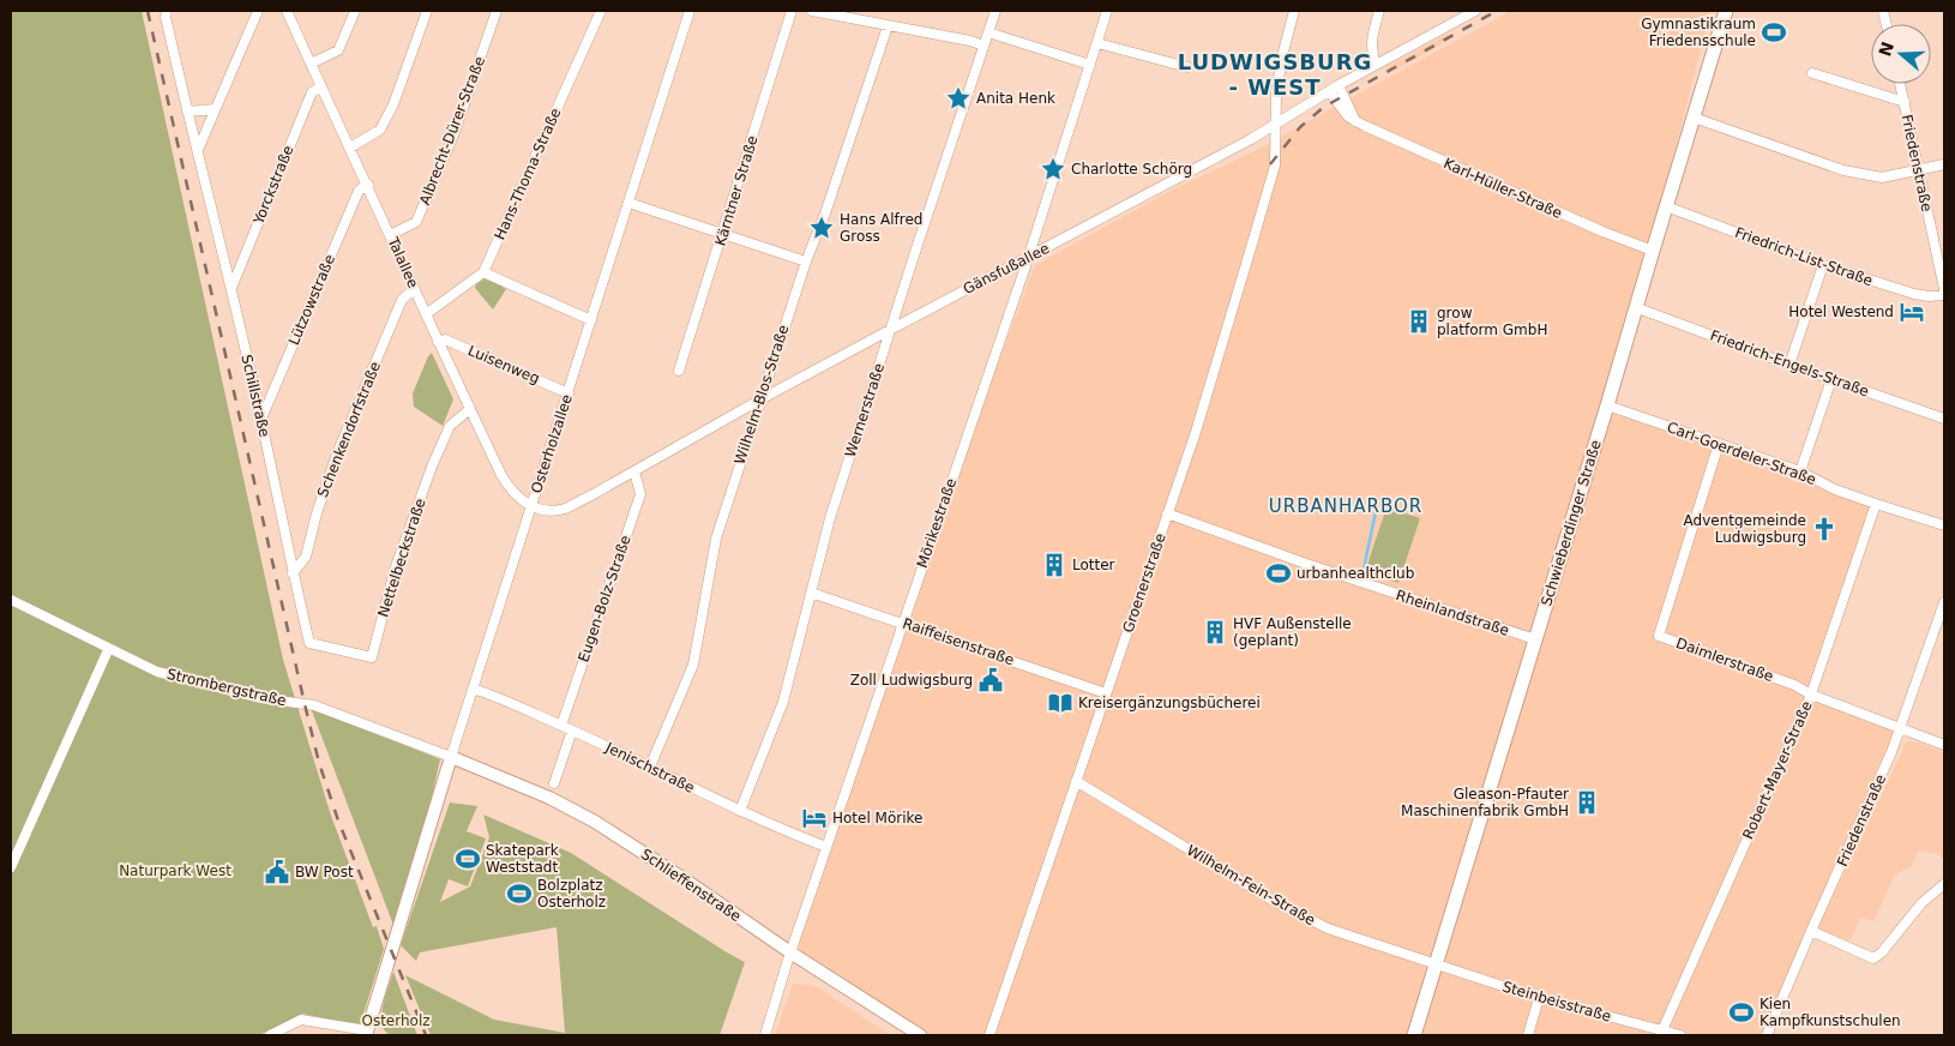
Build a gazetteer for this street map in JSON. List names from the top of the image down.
{
  "streets": {
    "main road": ["Schwieberdinger Straße"],
    "street": [
      "Albrecht-Dürer-Straße",
      "Friedenstraße",
      "Hans-Thoma-Straße",
      "Yorckstraße",
      "Karl-Hüller-Straße",
      "Kärntner Straße",
      "Friedrich-List-Straße",
      "Talallee",
      "Gänsfußallee",
      "Lützowstraße",
      "Friedrich-Engels-Straße",
      "Luisenweg",
      "Wilhelm-Blos-Straße",
      "Schillstraße",
      "Wernerstraße",
      "Schenkendorfstraße",
      "Osterholzallee",
      "Carl-Goerdeler-Straße",
      "Mörikestraße",
      "Nettelbeckstraße",
      "Groenerstraße",
      "Eugen-Bolz-Straße",
      "Rheinlandstraße",
      "Raiffeisenstraße",
      "Daimlerstraße",
      "Strombergstraße",
      "Jenischstraße",
      "Robert-Mayer-Straße",
      "Schlieffenstraße",
      "Wilhelm-Fein-Straße",
      "Steinbeisstraße"
    ]
  },
  "crossings": [
    ["Albrecht-Dürer-Straße", "Talallee"],
    ["Friedenstraße", "Daimlerstraße"],
    ["Hans-Thoma-Straße", "Talallee"],
    ["Yorckstraße", "Talallee"],
    ["Yorckstraße", "Schillstraße"],
    ["Karl-Hüller-Straße", "Gänsfußallee"],
    ["Karl-Hüller-Straße", "Schwieberdinger Straße"],
    ["Friedrich-List-Straße", "Schwieberdinger Straße"],
    ["Talallee", "Gänsfußallee"],
    ["Talallee", "Lützowstraße"],
    ["Talallee", "Luisenweg"],
    ["Talallee", "Schenkendorfstraße"],
    ["Talallee", "Osterholzallee"],
    ["Talallee", "Nettelbeckstraße"],
    ["Gänsfußallee", "Wilhelm-Blos-Straße"],
    ["Gänsfußallee", "Wernerstraße"],
    ["Gänsfußallee", "Osterholzallee"],
    ["Gänsfußallee", "Mörikestraße"],
    ["Gänsfußallee", "Groenerstraße"],
    ["Gänsfußallee", "Eugen-Bolz-Straße"],
    ["Lützowstraße", "Schillstraße"],
    ["Friedrich-Engels-Straße", "Schwieberdinger Straße"],
    ["Luisenweg", "Osterholzallee"],
    ["Wilhelm-Blos-Straße", "Jenischstraße"],
    ["Schillstraße", "Schenkendorfstraße"],
    ["Schillstraße", "Nettelbeckstraße"],
    ["Wernerstraße", "Raiffeisenstraße"],
    ["Wernerstraße", "Jenischstraße"],
    ["Osterholzallee", "Strombergstraße"],
    ["Osterholzallee", "Jenischstraße"],
    ["Osterholzallee", "Schlieffenstraße"],
    ["Carl-Goerdeler-Straße", "Schwieberdinger Straße"],
    ["Carl-Goerdeler-Straße", "Daimlerstraße"],
    ["Carl-Goerdeler-Straße", "Robert-Mayer-Straße"],
    ["Mörikestraße", "Raiffeisenstraße"],
    ["Mörikestraße", "Jenischstraße"],
    ["Mörikestraße", "Schlieffenstraße"],
    ["Schwieberdinger Straße", "Rheinlandstraße"],
    ["Schwieberdinger Straße", "Wilhelm-Fein-Straße"],
    ["Schwieberdinger Straße", "Steinbeisstraße"],
    ["Groenerstraße", "Rheinlandstraße"],
    ["Groenerstraße", "Raiffeisenstraße"],
    ["Groenerstraße", "Wilhelm-Fein-Straße"],
    ["Eugen-Bolz-Straße", "Jenischstraße"],
    ["Daimlerstraße", "Robert-Mayer-Straße"],
    ["Strombergstraße", "Schlieffenstraße"],
    ["Robert-Mayer-Straße", "Steinbeisstraße"],
    ["Wilhelm-Fein-Straße", "Steinbeisstraße"]
  ],
  "districts": ["LUDWIGSBURG - WEST", "URBANHARBOR"],
  "parks": ["Naturpark West", "Osterholz"],
  "places": {
    "sports": [
      "Gymnastikraum Friedensschule",
      "urbanhealthclub",
      "Skatepark Weststadt",
      "Bolzplatz Osterholz",
      "Kien Kampfkunstschulen"
    ],
    "place": ["Anita Henk", "Charlotte Schörg", "Hans Alfred Gross"],
    "hotel": ["Hotel Westend", "Hotel Mörike"],
    "building": [
      "grow platform GmbH",
      "Lotter",
      "HVF Außenstelle (geplant)",
      "Gleason-Pfauter Maschinenfabrik GmbH"
    ],
    "church": ["Adventgemeinde Ludwigsburg"],
    "public building": ["Zoll Ludwigsburg", "BW Post"],
    "library": ["Kreisergänzungsbücherei"]
  },
  "north": "left"
}
